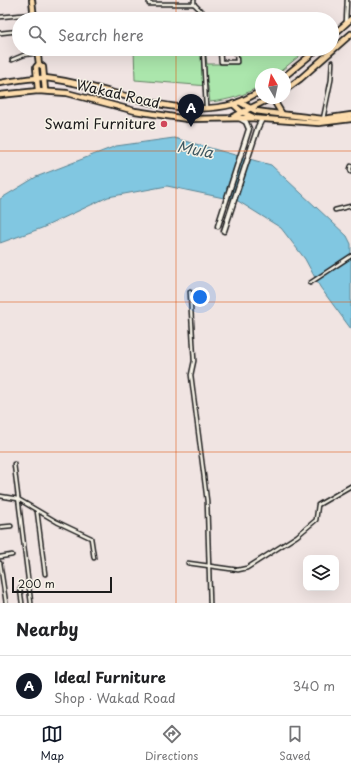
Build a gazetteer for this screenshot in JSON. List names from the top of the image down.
{
  "streets": {
    "main road": ["Wakad Road"]
  },
  "water": ["Mula"],
  "places": ["Swami Furniture"],
  "scale_bar": "200 m",
  "north": "top",
  "page": {
    "search": "Search here",
    "pins": "A",
    "scale": "200 m",
    "heading": "Nearby",
    "list": [
      {
        "mark": "A",
        "name": "Ideal Furniture",
        "note": "Shop · Wakad Road",
        "value": "340 m"
      }
    ],
    "nav": ["Map", "Directions", "Saved"]
  }
}
